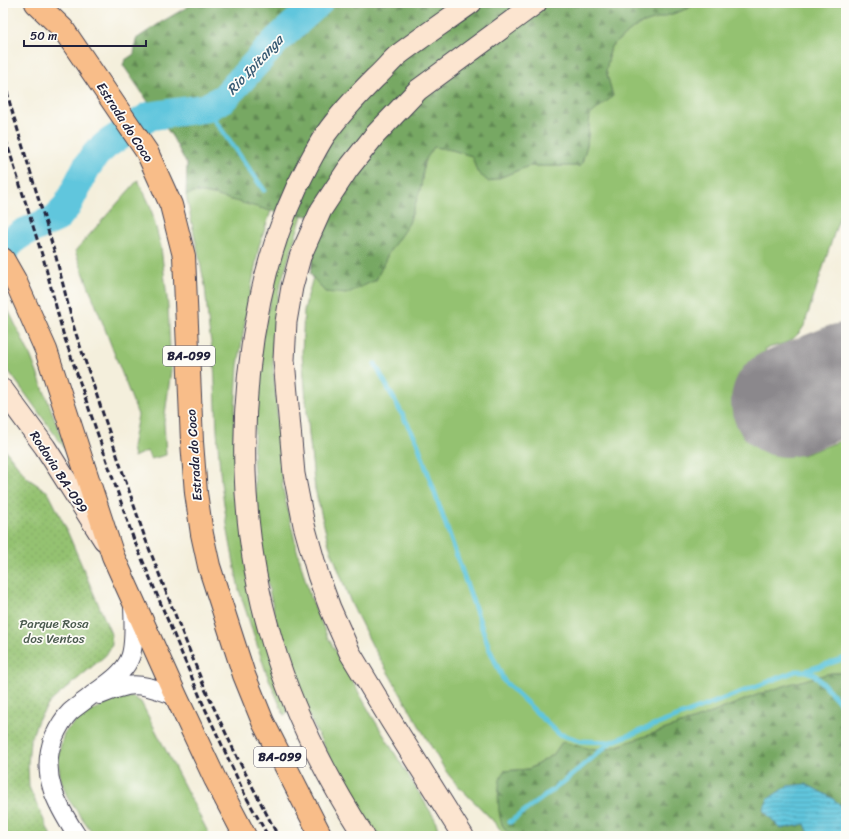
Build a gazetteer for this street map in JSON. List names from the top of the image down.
{
  "streets": {
    "highway": ["Estrada do Coco", "BA-099"],
    "main road": ["Rodovia BA-099"]
  },
  "water": ["Rio Ipitanga"],
  "parks": ["Parque Rosa dos Ventos"],
  "scale_bar": "50 m"
}
